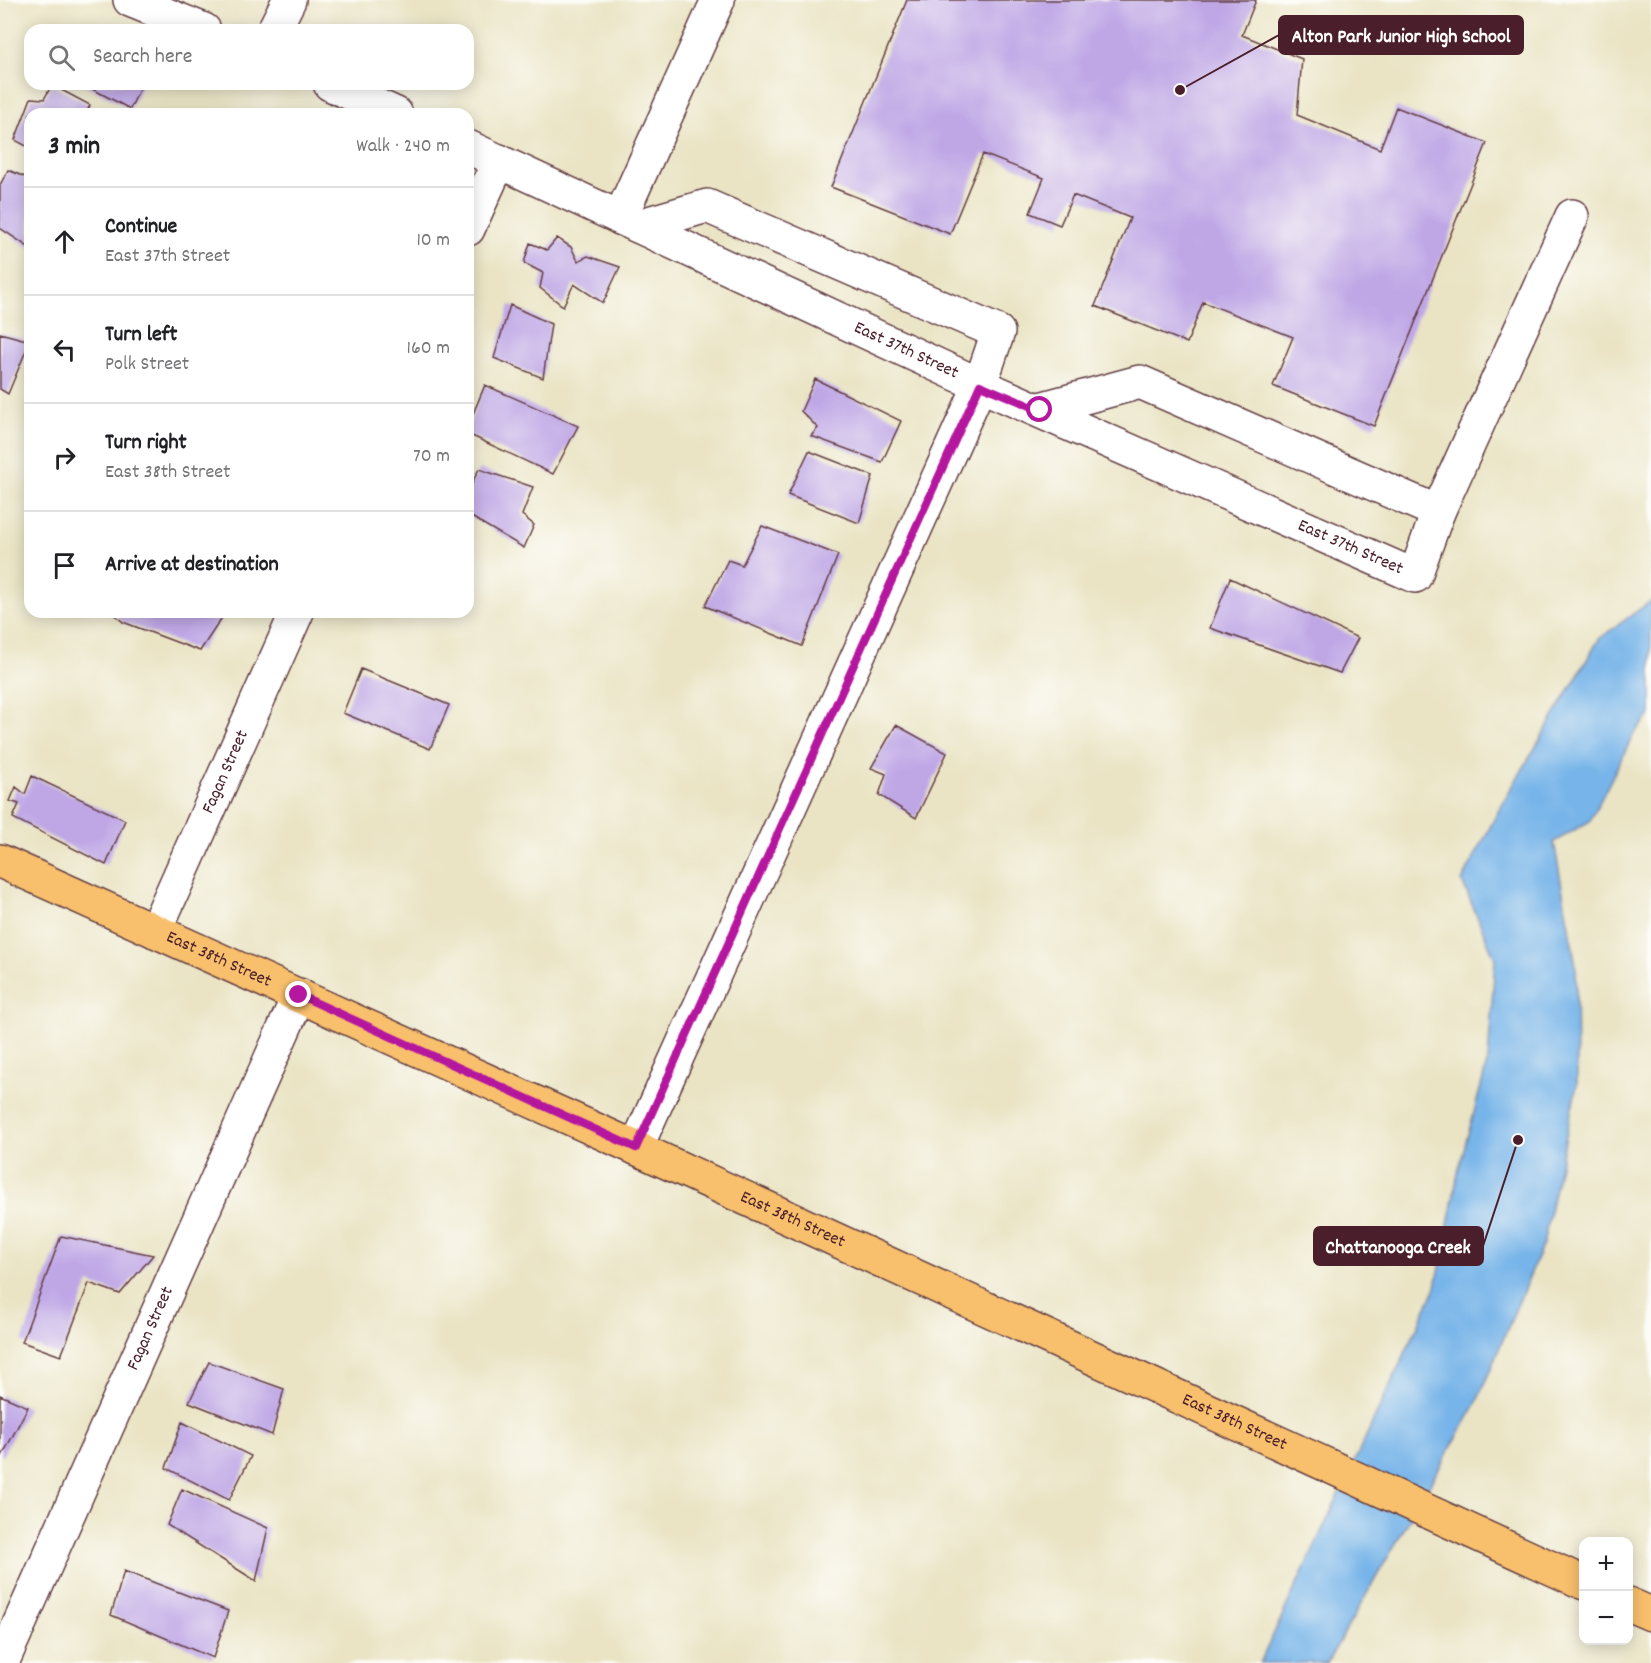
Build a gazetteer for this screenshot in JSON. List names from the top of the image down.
{
  "streets": {
    "main road": ["East 38th Street"],
    "street": ["East 37th Street", "Fagan Street"]
  },
  "crossings": [
    ["Fagan Street", "East 38th Street"]
  ],
  "places": ["Alton Park Junior High School", "Chattanooga Creek"],
  "page": {
    "search": "Search here",
    "heading": ["3 min", "Walk · 240 m"],
    "list": [
      ["Continue", "East 37th Street", "10 m"],
      ["Turn left", "Polk Street", "160 m"],
      ["Turn right", "East 38th Street", "70 m"],
      "Arrive at destination"
    ],
    "map_buttons": ["+", "−"]
  }
}
